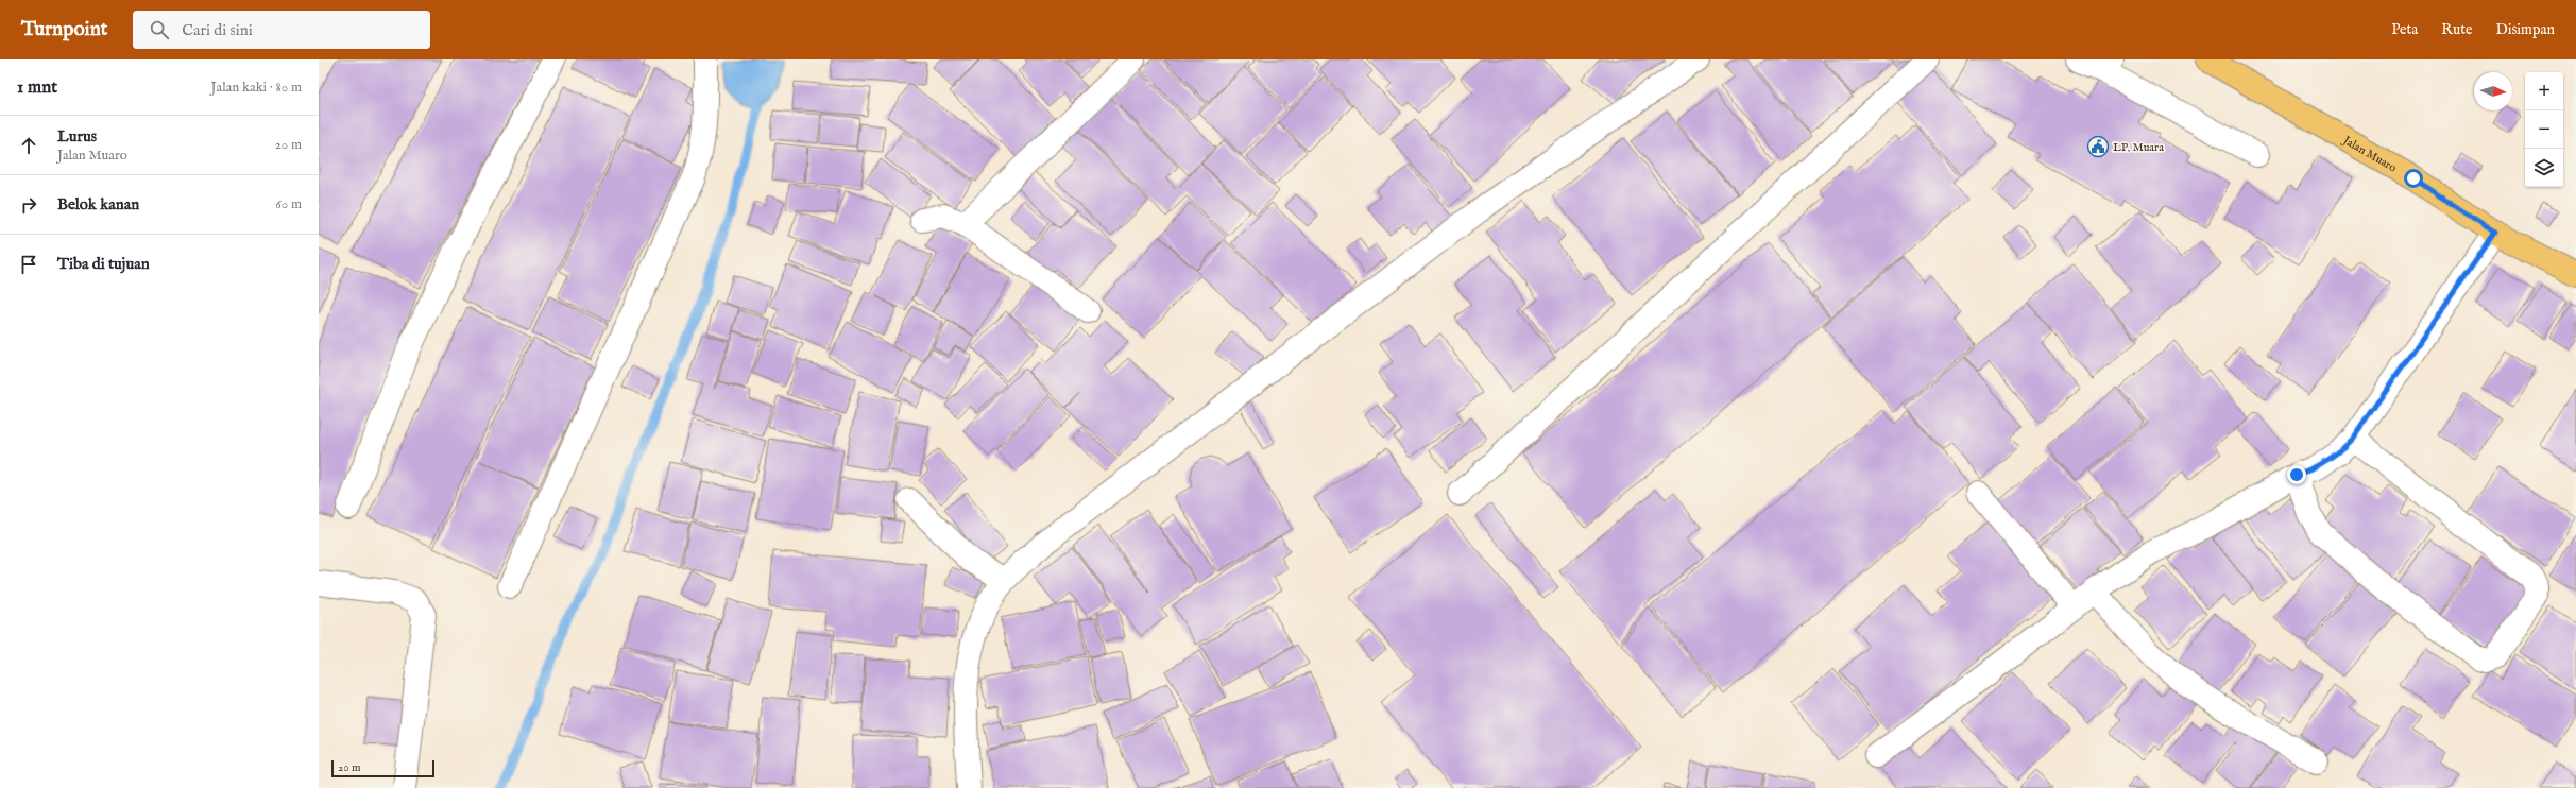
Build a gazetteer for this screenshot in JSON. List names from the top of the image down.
{
  "streets": {
    "main road": ["Jalan Muaro"]
  },
  "places": {
    "public building": ["LP. Muara"]
  },
  "scale_bar": "20 m",
  "north": "right",
  "page": {
    "header": "Turnpoint",
    "search": "Cari di sini",
    "nav": ["Peta", "Rute", "Disimpan"],
    "heading": ["1 mnt", "Jalan kaki · 80 m"],
    "map_buttons": ["+", "−"],
    "list": [
      ["Lurus", "Jalan Muaro", "20 m"],
      ["Belok kanan", "60 m"],
      "Tiba di tujuan"
    ],
    "scale": "20 m"
  }
}
